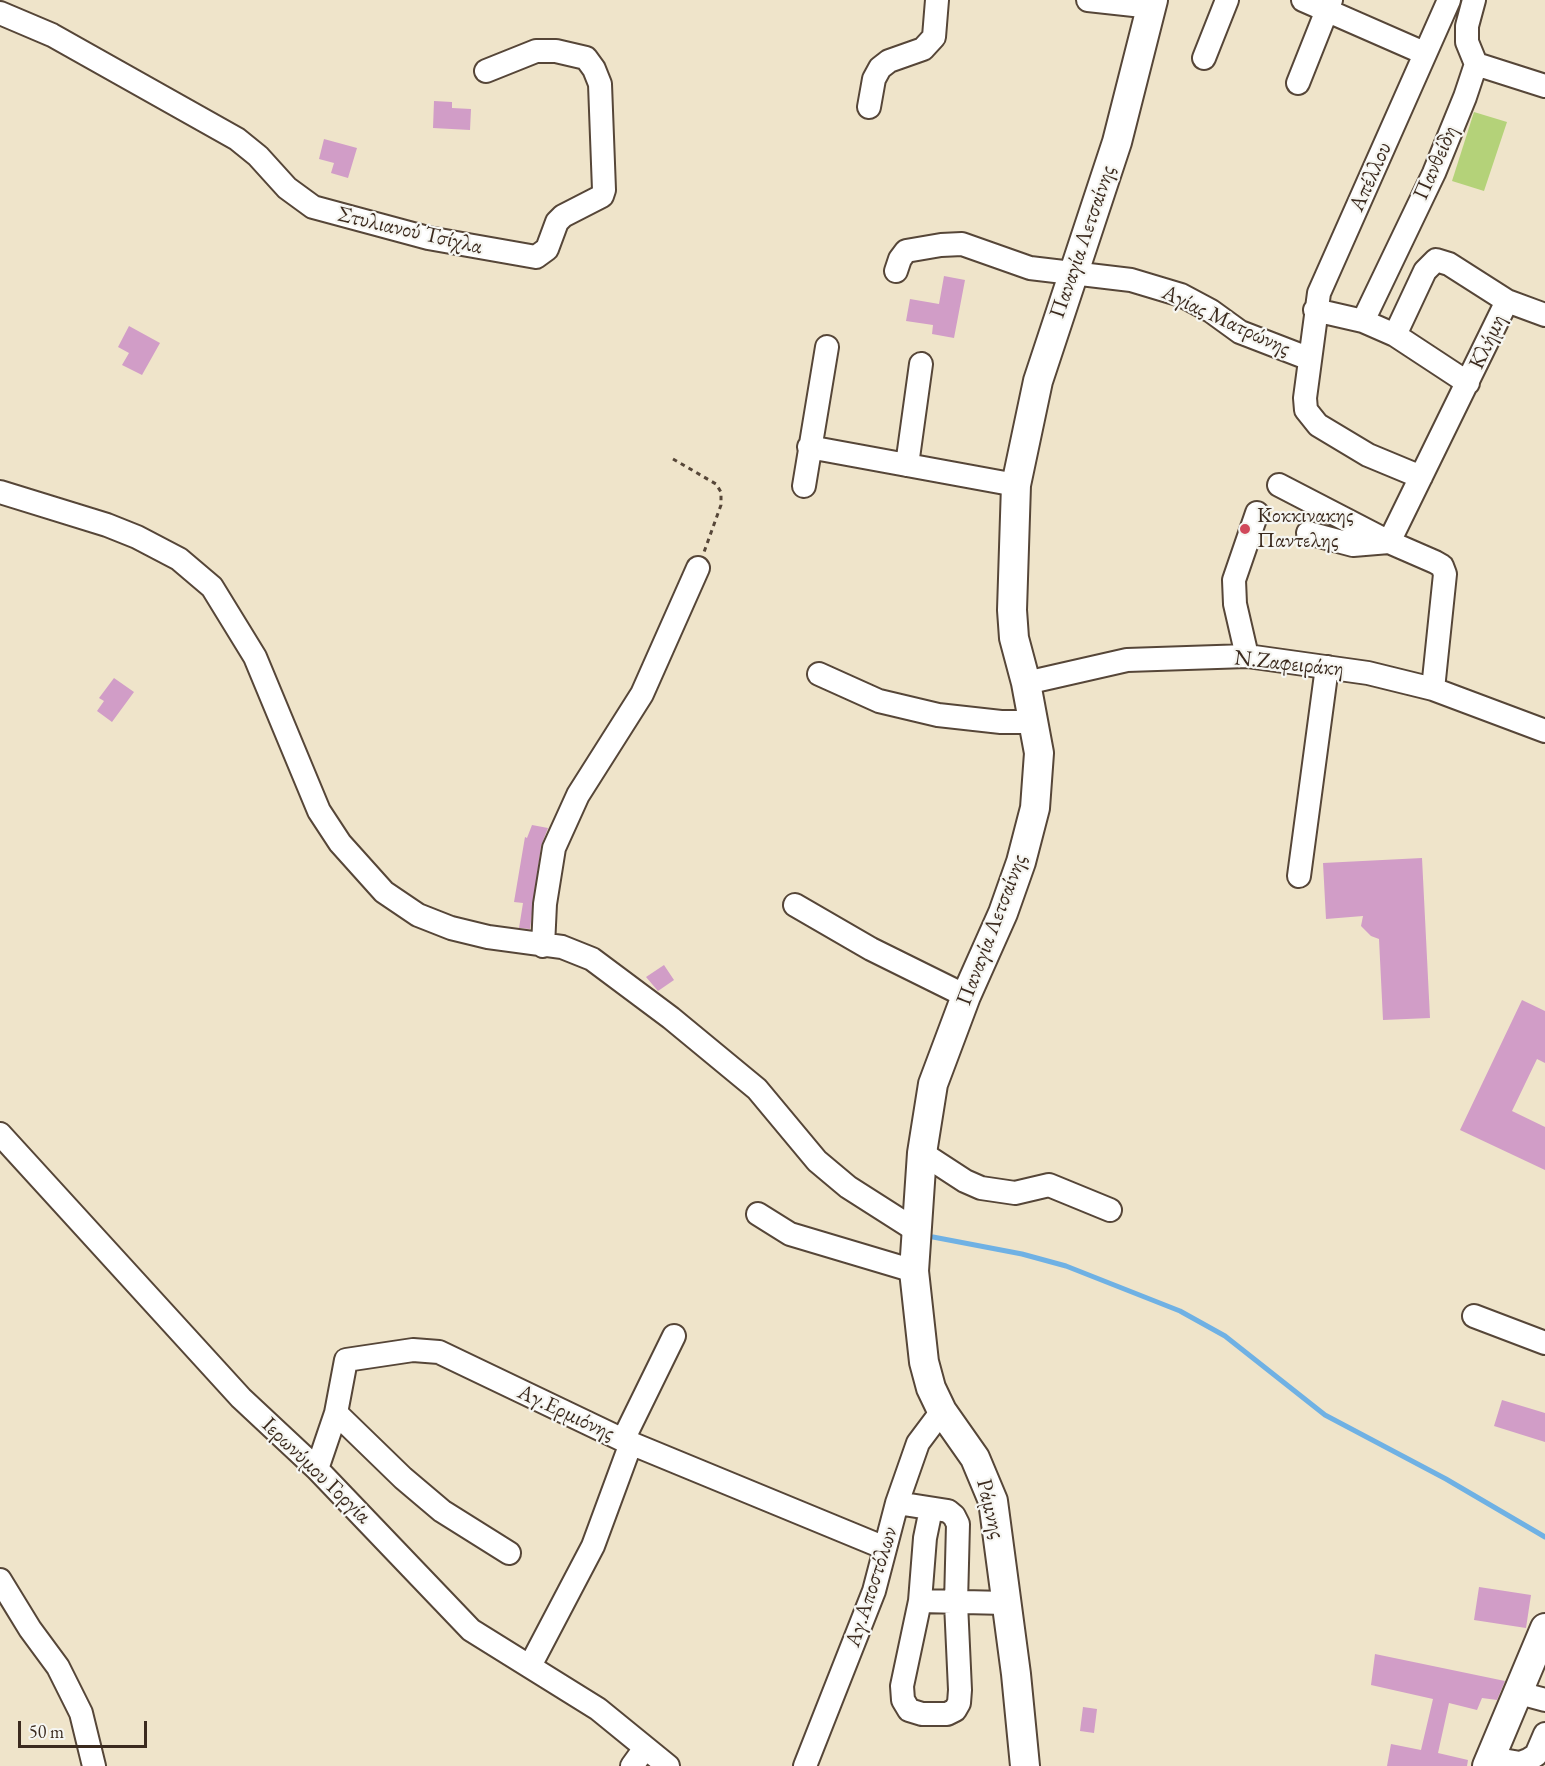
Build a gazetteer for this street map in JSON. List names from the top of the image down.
{
  "streets": {
    "main road": ["Παναγία Λετσαίνης", "Ράμνης"],
    "street": [
      "Πανθείδη",
      "Απέλλου",
      "Στυλιανού Τσίχλα",
      "Αγίας Ματρώνης",
      "Κλήμη",
      "Ν.Ζαφειράκη",
      "Αγ.Ερμιόνης",
      "Ιερωνύμου Γοργία",
      "Αγ.Αποστόλων"
    ]
  },
  "crossings": [
    ["Απέλλου", "Αγίας Ματρώνης"],
    ["Απέλλου", "Κλήμη"],
    ["Παναγία Λετσαίνης", "Αγίας Ματρώνης"],
    ["Παναγία Λετσαίνης", "Ν.Ζαφειράκη"],
    ["Παναγία Λετσαίνης", "Ράμνης"],
    ["Αγ.Ερμιόνης", "Ιερωνύμου Γοργία"],
    ["Αγ.Ερμιόνης", "Αγ.Αποστόλων"],
    ["Ράμνης", "Αγ.Αποστόλων"]
  ],
  "places": ["Κοκκινακης Παντελης"],
  "scale_bar": "50 m"
}
